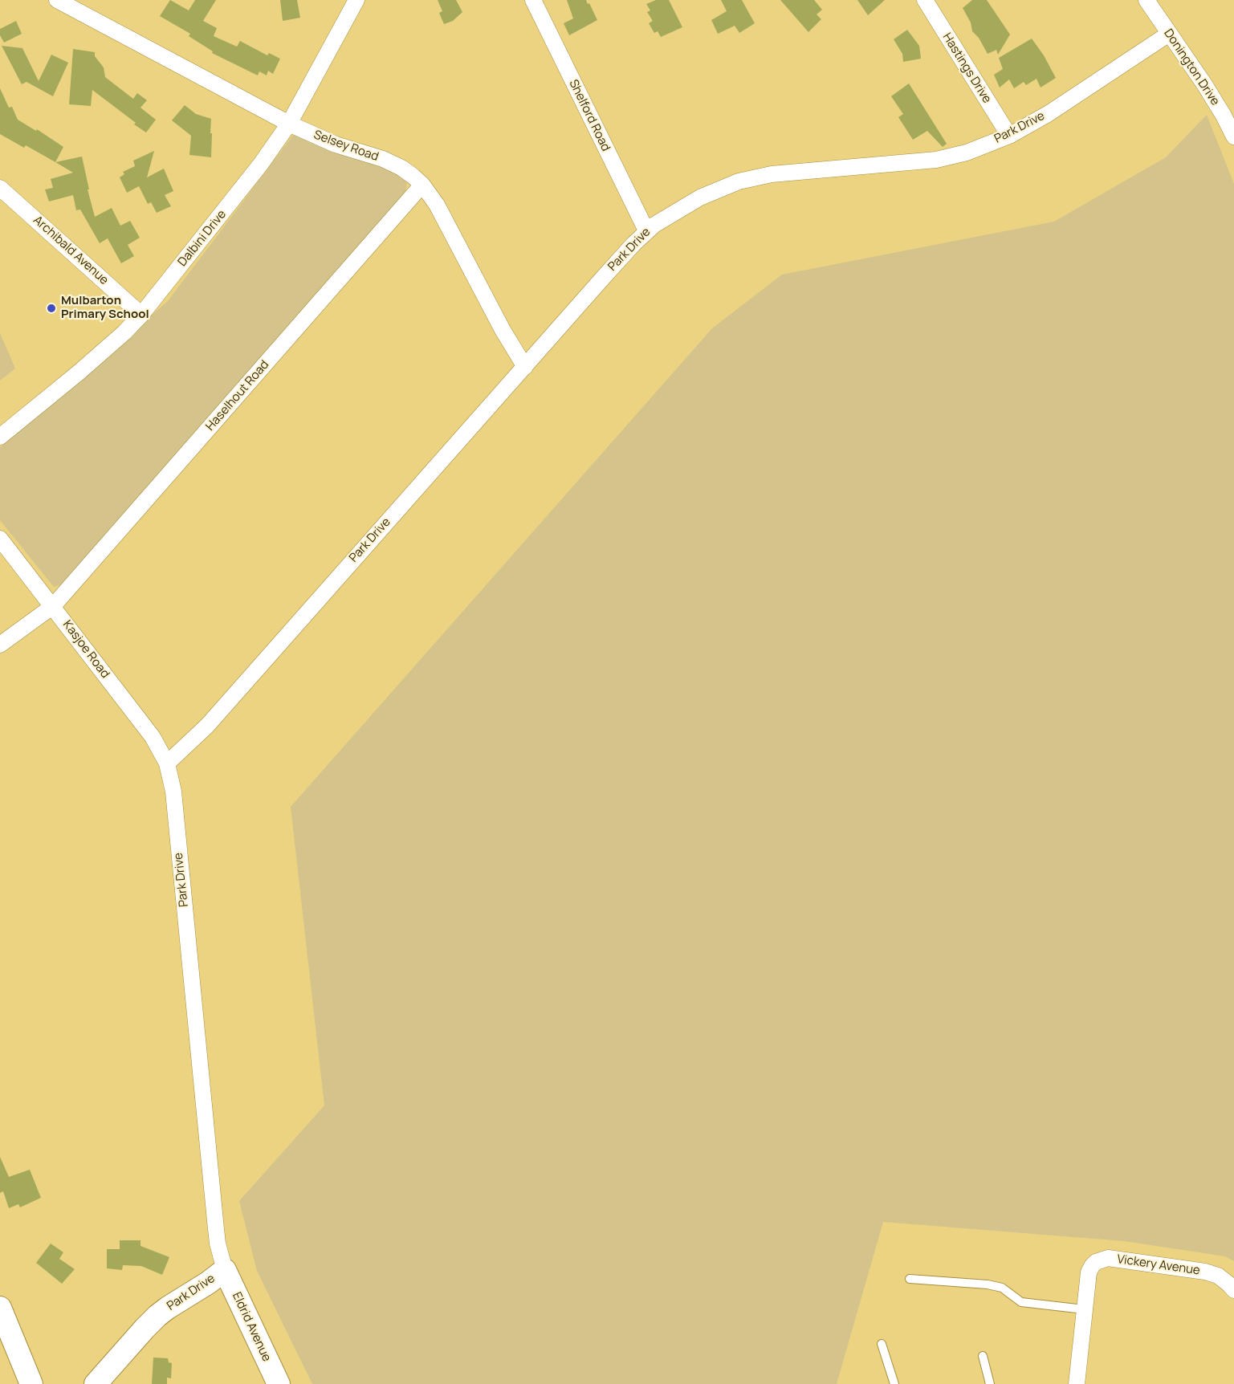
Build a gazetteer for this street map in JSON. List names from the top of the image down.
{
  "streets": {
    "street": [
      "Donington Drive",
      "Hastings Drive",
      "Shelford Road",
      "Park Drive",
      "Selsey Road",
      "Dalbini Drive",
      "Archibald Avenue",
      "Haselhout Road",
      "Kasjoe Road",
      "Vickery Avenue",
      "Eldrid Avenue"
    ]
  },
  "crossings": [
    ["Donington Drive", "Park Drive"],
    ["Hastings Drive", "Park Drive"],
    ["Shelford Road", "Park Drive"],
    ["Park Drive", "Selsey Road"],
    ["Park Drive", "Kasjoe Road"],
    ["Park Drive", "Eldrid Avenue"],
    ["Selsey Road", "Dalbini Drive"],
    ["Selsey Road", "Haselhout Road"],
    ["Dalbini Drive", "Archibald Avenue"],
    ["Haselhout Road", "Kasjoe Road"]
  ],
  "places": ["Mulbarton Primary School"]
}
